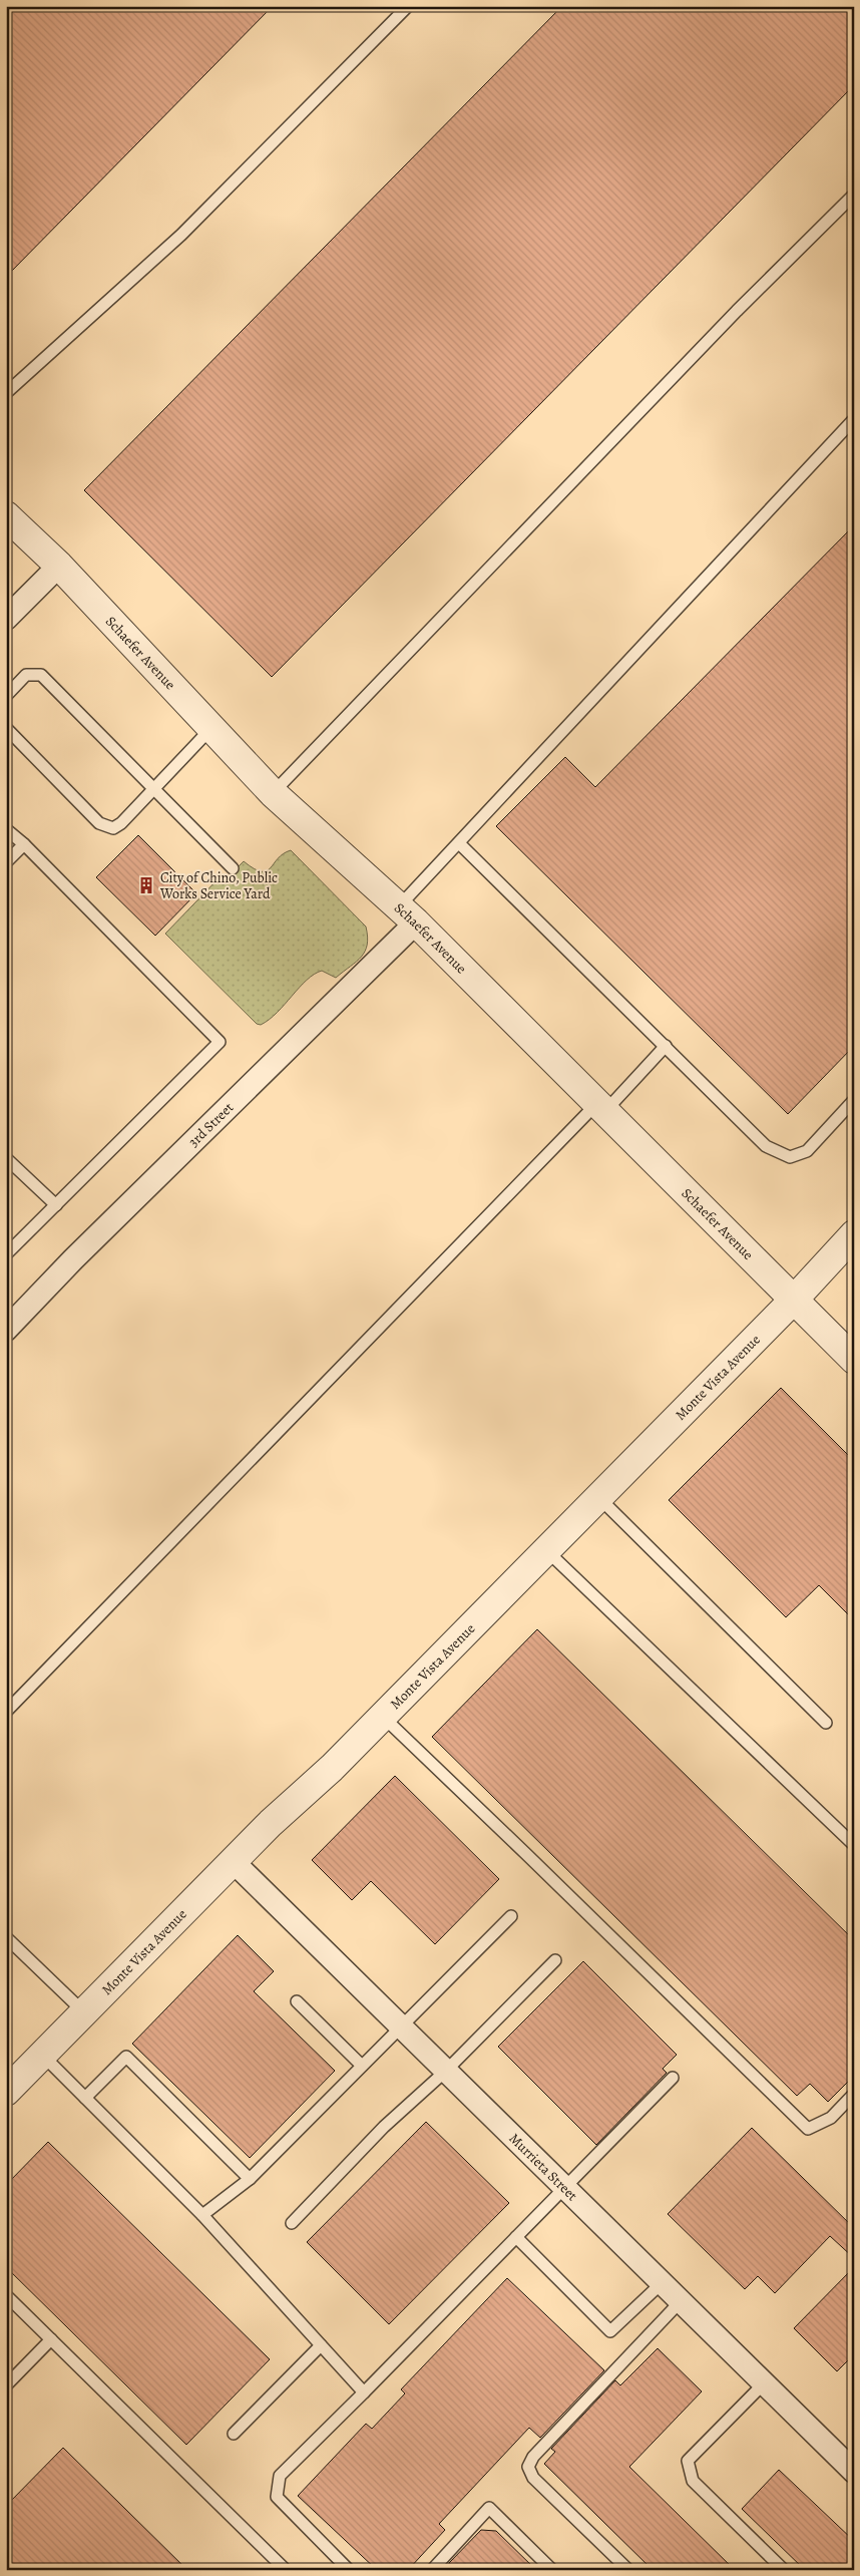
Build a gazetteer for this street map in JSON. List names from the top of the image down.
{
  "streets": {
    "street": [
      "Schaefer Avenue",
      "3rd Street",
      "Monte Vista Avenue",
      "Murrieta Street"
    ]
  },
  "crossings": [
    ["Schaefer Avenue", "3rd Street"],
    ["Schaefer Avenue", "Monte Vista Avenue"],
    ["Monte Vista Avenue", "Murrieta Street"]
  ],
  "places": {
    "building": ["City of Chino, Public Works Service Yard"]
  }
}
